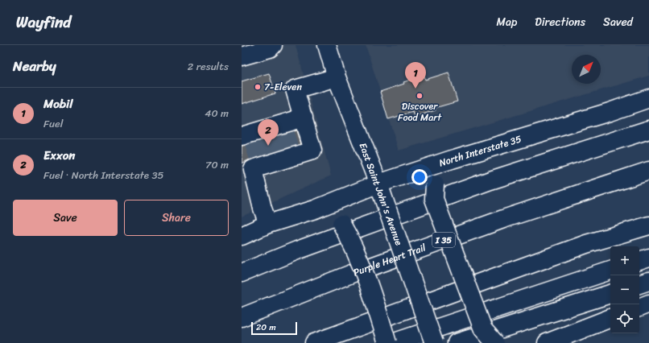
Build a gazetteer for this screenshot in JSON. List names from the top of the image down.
{
  "streets": {
    "main road": [
      "North Interstate 35",
      "East Saint John's Avenue",
      "I 35",
      "Purple Heart Trail"
    ]
  },
  "crossings": [
    ["North Interstate 35", "East Saint John's Avenue"]
  ],
  "places": ["7-Eleven", "Discover Food Mart"],
  "scale_bar": "20 m",
  "north": "top right",
  "page": {
    "header": "Wayfind",
    "nav": ["Map", "Directions", "Saved"],
    "heading": ["Nearby", "2 results"],
    "pins": ["1", "2"],
    "list": [
      {
        "mark": "1",
        "name": "Mobil",
        "note": "Fuel",
        "value": "40 m"
      },
      {
        "mark": "2",
        "name": "Exxon",
        "note": "Fuel · North Interstate 35",
        "value": "70 m"
      }
    ],
    "buttons": ["Save", "Share"],
    "map_buttons": ["+", "−"],
    "scale": "20 m"
  }
}
